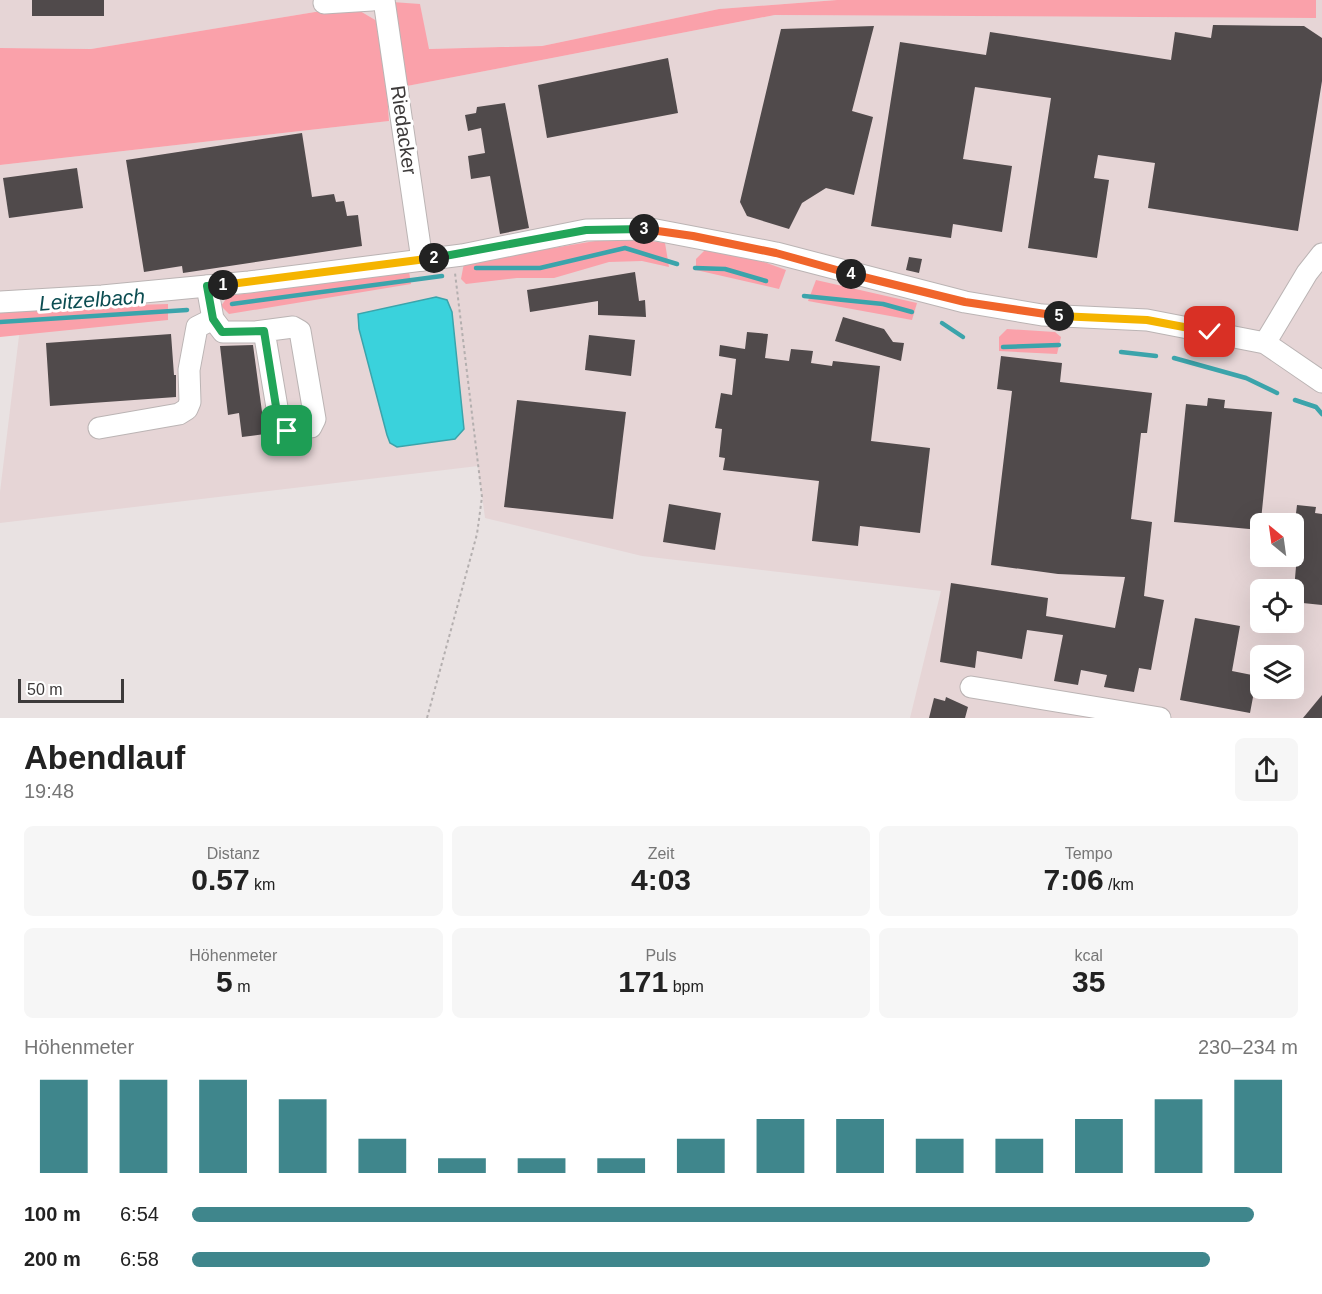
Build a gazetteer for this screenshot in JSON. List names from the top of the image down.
{
  "streets": {
    "street": ["Riedacker"]
  },
  "water": ["Leitzelbach"],
  "scale_bar": "50 m",
  "north": "top left",
  "page": {
    "pins": [
      "3",
      "2",
      "4",
      "1",
      "5"
    ],
    "scale": "50 m",
    "heading": ["Abendlauf", "19:48"],
    "stats": [
      ["Distanz", "0.57 km"],
      ["Zeit", "4:03"],
      ["Tempo", "7:06 /km"],
      ["Höhenmeter", "5 m"],
      ["Puls", "171 bpm"],
      ["kcal", "35"]
    ],
    "chart": ["Höhenmeter", "230–234 m"],
    "list": [
      {
        "name": "100 m",
        "note": "6:54"
      },
      {
        "name": "200 m",
        "note": "6:58"
      }
    ]
  }
}
